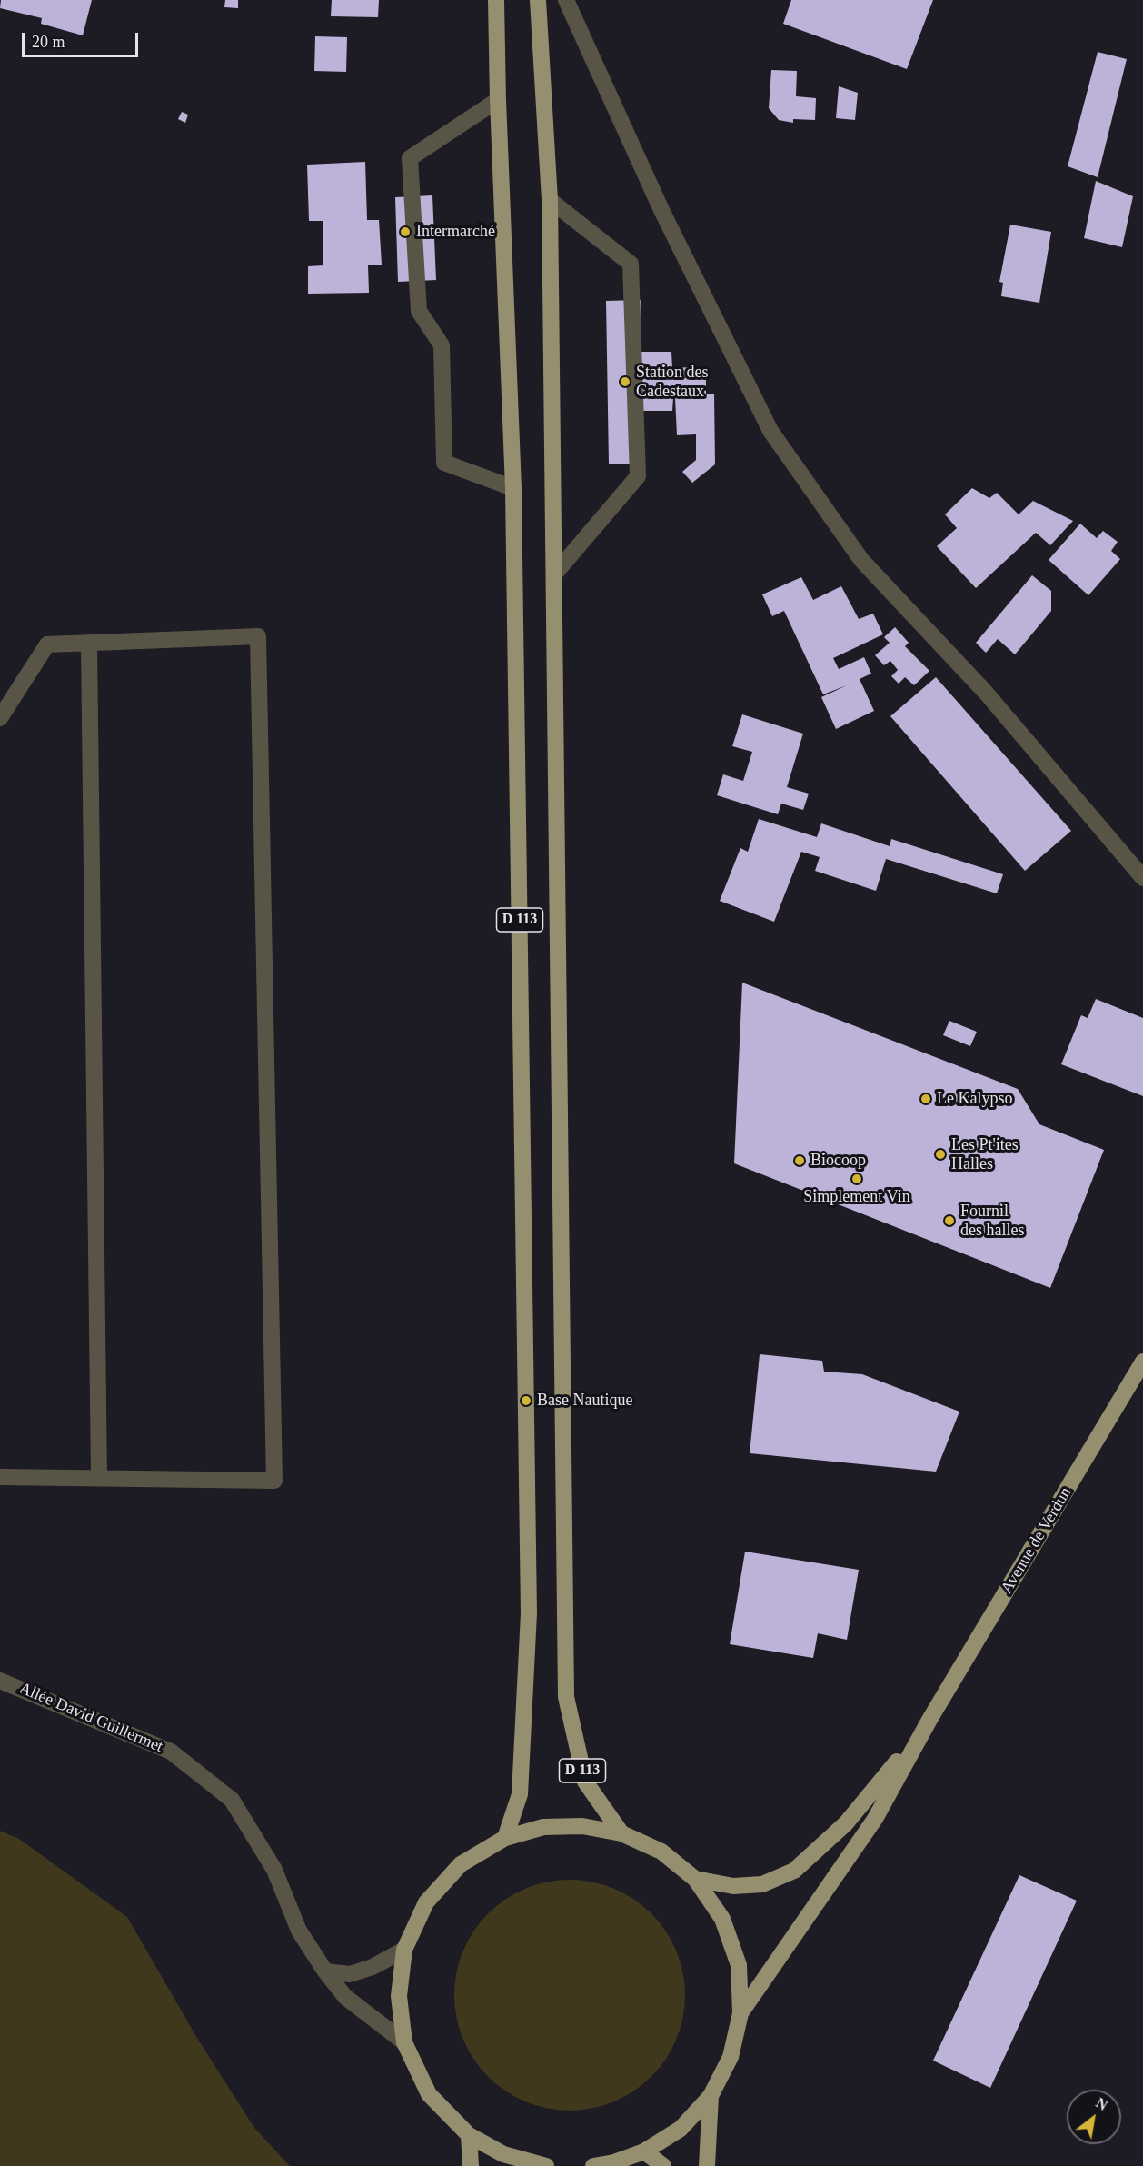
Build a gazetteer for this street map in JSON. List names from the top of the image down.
{
  "streets": {
    "main road": ["D 113", "Avenue de Verdun"],
    "street": ["Allée David Guillermet"]
  },
  "places": [
    "Intermarché",
    "Station des Cadestaux",
    "Le Kalypso",
    "Les Pt'ites Halles",
    "Biocoop",
    "Simplement Vin",
    "Fournil des halles",
    "Base Nautique"
  ],
  "scale_bar": "20 m",
  "north": "top right"
}
